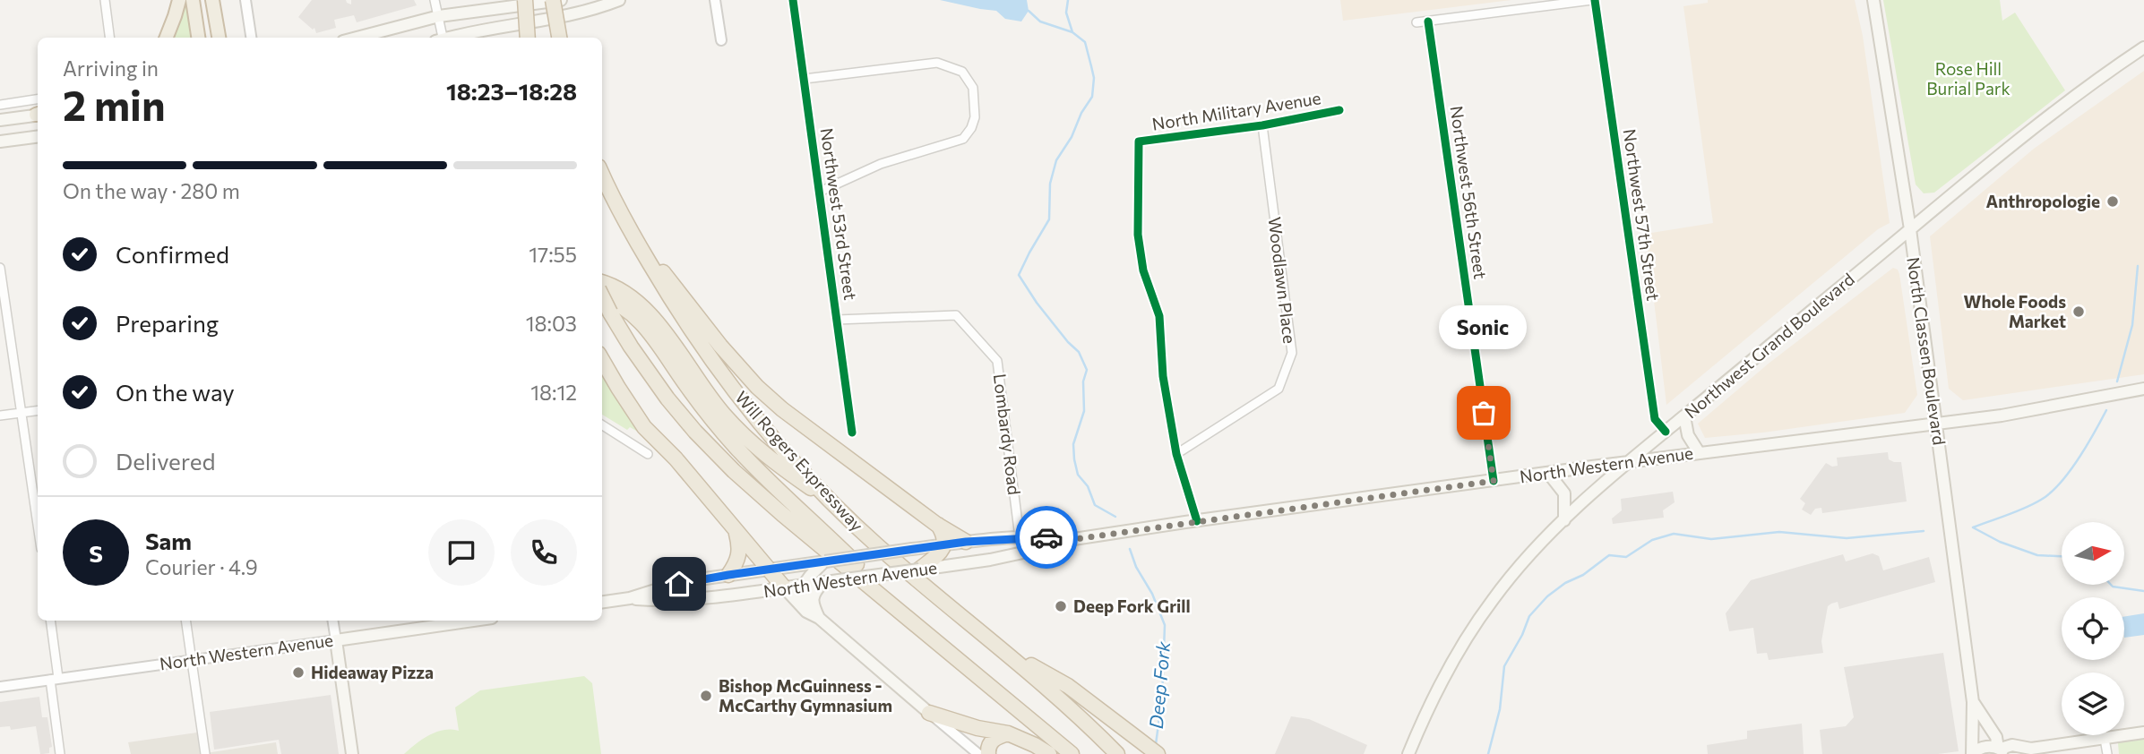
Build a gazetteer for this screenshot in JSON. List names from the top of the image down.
{
  "streets": {
    "highway": ["Will Rogers Expressway"],
    "main road": ["Northwest Grand Boulevard", "North Classen Boulevard", "North Western Avenue"],
    "street": [
      "North Military Avenue",
      "Northwest 56th Street",
      "Northwest 53rd Street",
      "Northwest 57th Street",
      "Woodlawn Place",
      "Lombardy Road"
    ]
  },
  "crossings": [
    ["North Military Avenue", "Woodlawn Place"],
    ["Northwest 56th Street", "North Western Avenue"],
    ["Northwest 53rd Street", "Lombardy Road"],
    ["Northwest 57th Street", "Northwest Grand Boulevard"],
    ["Northwest Grand Boulevard", "North Classen Boulevard"],
    ["Northwest Grand Boulevard", "North Western Avenue"],
    ["North Classen Boulevard", "North Western Avenue"],
    ["Lombardy Road", "North Western Avenue"]
  ],
  "water": ["Deep Fork"],
  "parks": ["Rose Hill Burial Park"],
  "places": [
    "Anthropologie",
    "Whole Foods Market",
    "Sonic",
    "Deep Fork Grill",
    "Hideaway Pizza",
    "Bishop McGuinness - McCarthy Gymnasium"
  ],
  "north": "right",
  "page": {
    "heading": ["2 min", "Arriving in", "18:23–18:28"],
    "panel": ["Sam", "Courier · 4.9"],
    "bar": "On the way · 280 m",
    "list": [
      ["Confirmed", "17:55"],
      ["Preparing", "18:03"],
      ["On the way", "18:12"],
      "Delivered"
    ],
    "bubble": "Sonic",
    "round": "S"
  }
}
